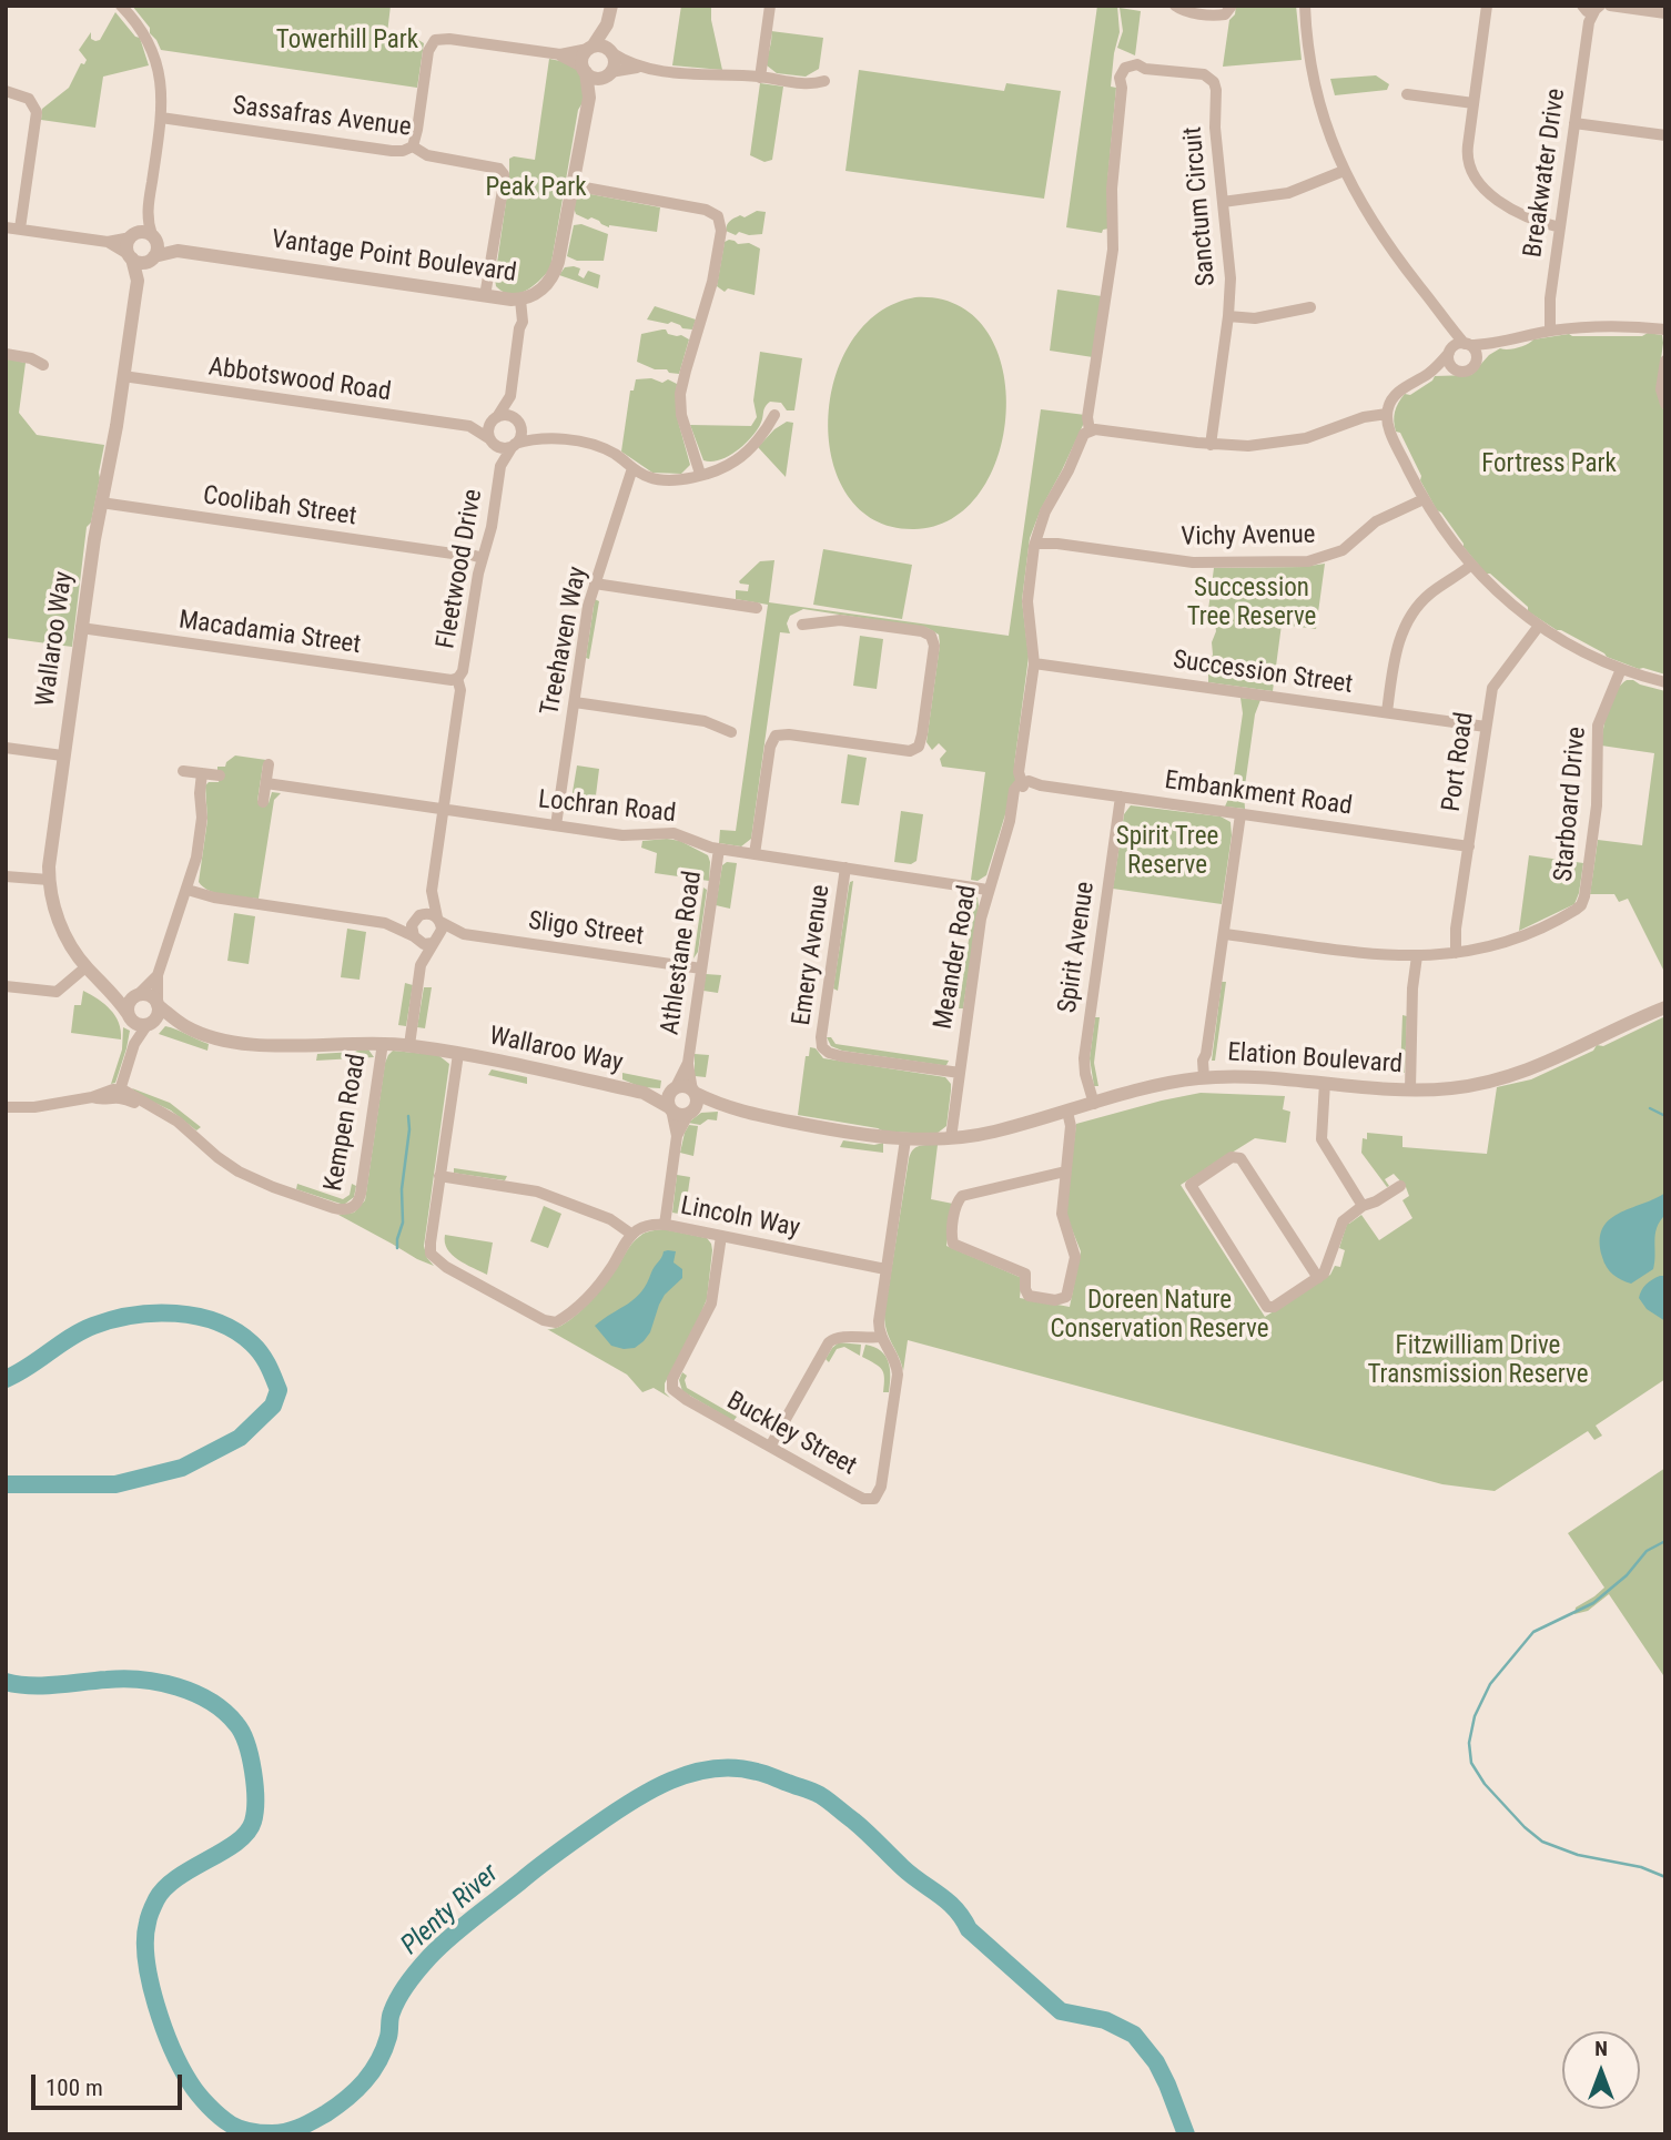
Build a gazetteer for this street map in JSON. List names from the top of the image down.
{
  "streets": {
    "street": [
      "Sassafras Avenue",
      "Breakwater Drive",
      "Sanctum Circuit",
      "Vantage Point Boulevard",
      "Abbotswood Road",
      "Coolibah Street",
      "Vichy Avenue",
      "Fleetwood Drive",
      "Macadamia Street",
      "Wallaroo Way",
      "Treehaven Way",
      "Succession Street",
      "Port Road",
      "Embankment Road",
      "Starboard Drive",
      "Lochran Road",
      "Sligo Street",
      "Spirit Avenue",
      "Athlestane Road",
      "Emery Avenue",
      "Meander Road",
      "Elation Boulevard",
      "Kempen Road",
      "Lincoln Way",
      "Buckley Street"
    ]
  },
  "crossings": [
    ["Sassafras Avenue", "Vantage Point Boulevard"],
    ["Sanctum Circuit", "Meander Road"],
    ["Vantage Point Boulevard", "Wallaroo Way"],
    ["Abbotswood Road", "Fleetwood Drive"],
    ["Abbotswood Road", "Wallaroo Way"],
    ["Coolibah Street", "Fleetwood Drive"],
    ["Coolibah Street", "Wallaroo Way"],
    ["Vichy Avenue", "Meander Road"],
    ["Fleetwood Drive", "Macadamia Street"],
    ["Fleetwood Drive", "Lochran Road"],
    ["Fleetwood Drive", "Sligo Street"],
    ["Macadamia Street", "Wallaroo Way"],
    ["Wallaroo Way", "Athlestane Road"],
    ["Wallaroo Way", "Kempen Road"],
    ["Treehaven Way", "Lochran Road"],
    ["Succession Street", "Port Road"],
    ["Succession Street", "Meander Road"],
    ["Port Road", "Embankment Road"],
    ["Port Road", "Starboard Drive"],
    ["Embankment Road", "Spirit Avenue"],
    ["Embankment Road", "Meander Road"],
    ["Lochran Road", "Athlestane Road"],
    ["Lochran Road", "Emery Avenue"],
    ["Lochran Road", "Meander Road"],
    ["Sligo Street", "Athlestane Road"],
    ["Spirit Avenue", "Elation Boulevard"],
    ["Emery Avenue", "Meander Road"],
    ["Meander Road", "Elation Boulevard"],
    ["Lincoln Way", "Buckley Street"]
  ],
  "water": ["Plenty River"],
  "parks": [
    "Towerhill Park",
    "Peak Park",
    "Fortress Park",
    "Succession Tree Reserve",
    "Spirit Tree Reserve",
    "Doreen Nature Conservation Reserve",
    "Fitzwilliam Drive Transmission Reserve"
  ],
  "scale_bar": "100 m",
  "north": "top"
}
